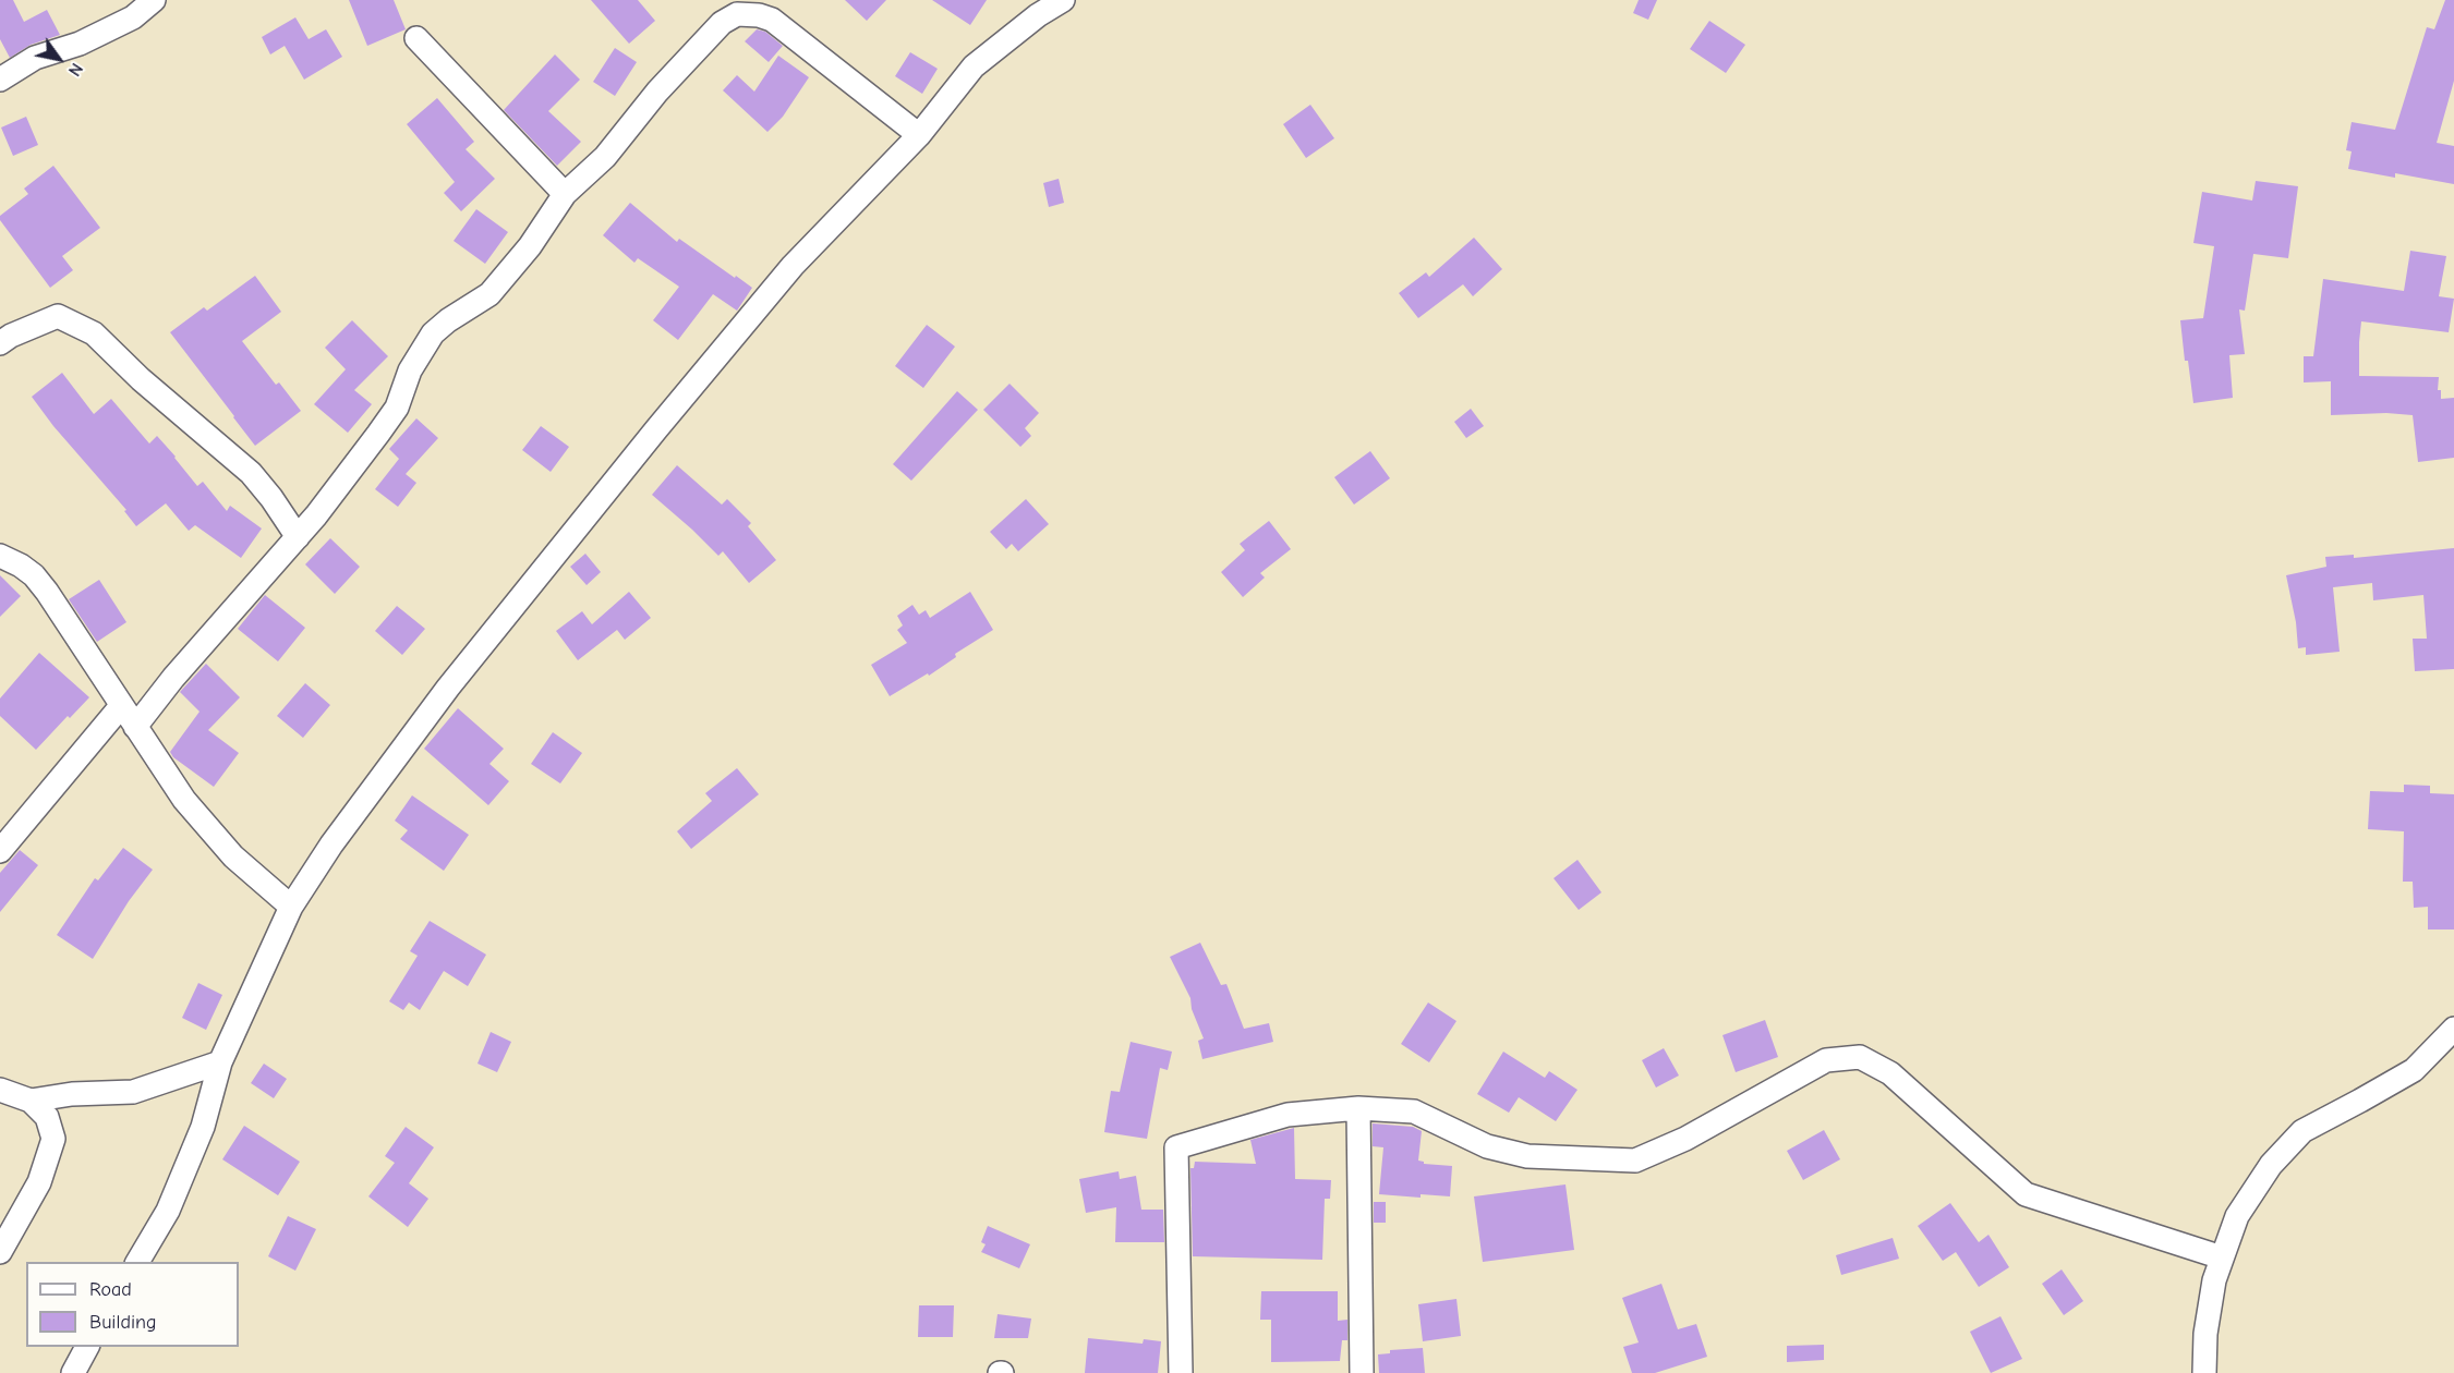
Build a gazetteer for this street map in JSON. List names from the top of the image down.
{
  "legend": ["Road", "Building"],
  "north": "bottom right"
}
